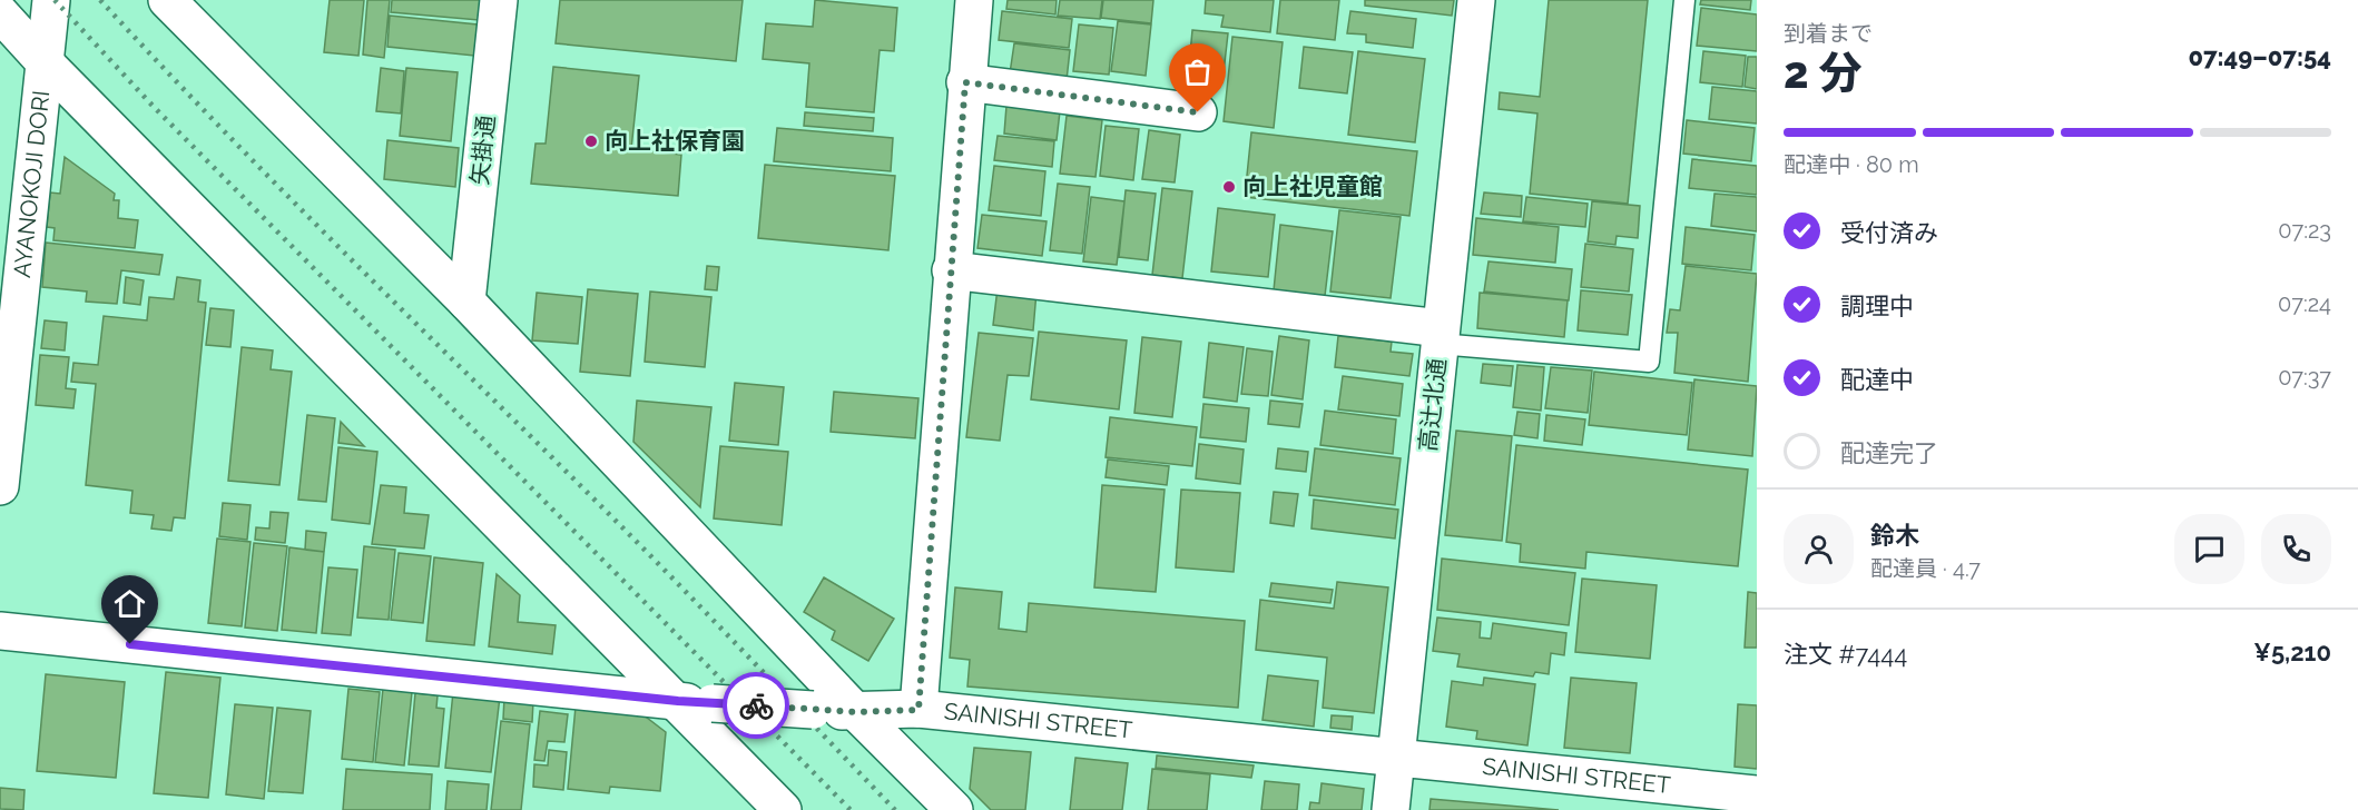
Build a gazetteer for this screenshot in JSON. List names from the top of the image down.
{
  "streets": {
    "street": [
      "矢掛通",
      "AYANOKOJI DORI",
      "高辻北通",
      "SAINISHI STREET"
    ]
  },
  "crossings": [
    ["高辻北通", "SAINISHI STREET"]
  ],
  "places": ["向上社保育園", "向上社児童館"],
  "page": {
    "heading": ["2 分", "到着まで", "07:49–07:54"],
    "panel": [
      "鈴木",
      "配達員 · 4.7",
      "注文 #7444",
      "¥5,210"
    ],
    "bar": "配達中 · 80 m",
    "list": [
      ["受付済み", "07:23"],
      ["調理中", "07:24"],
      ["配達中", "07:37"],
      "配達完了"
    ]
  }
}
